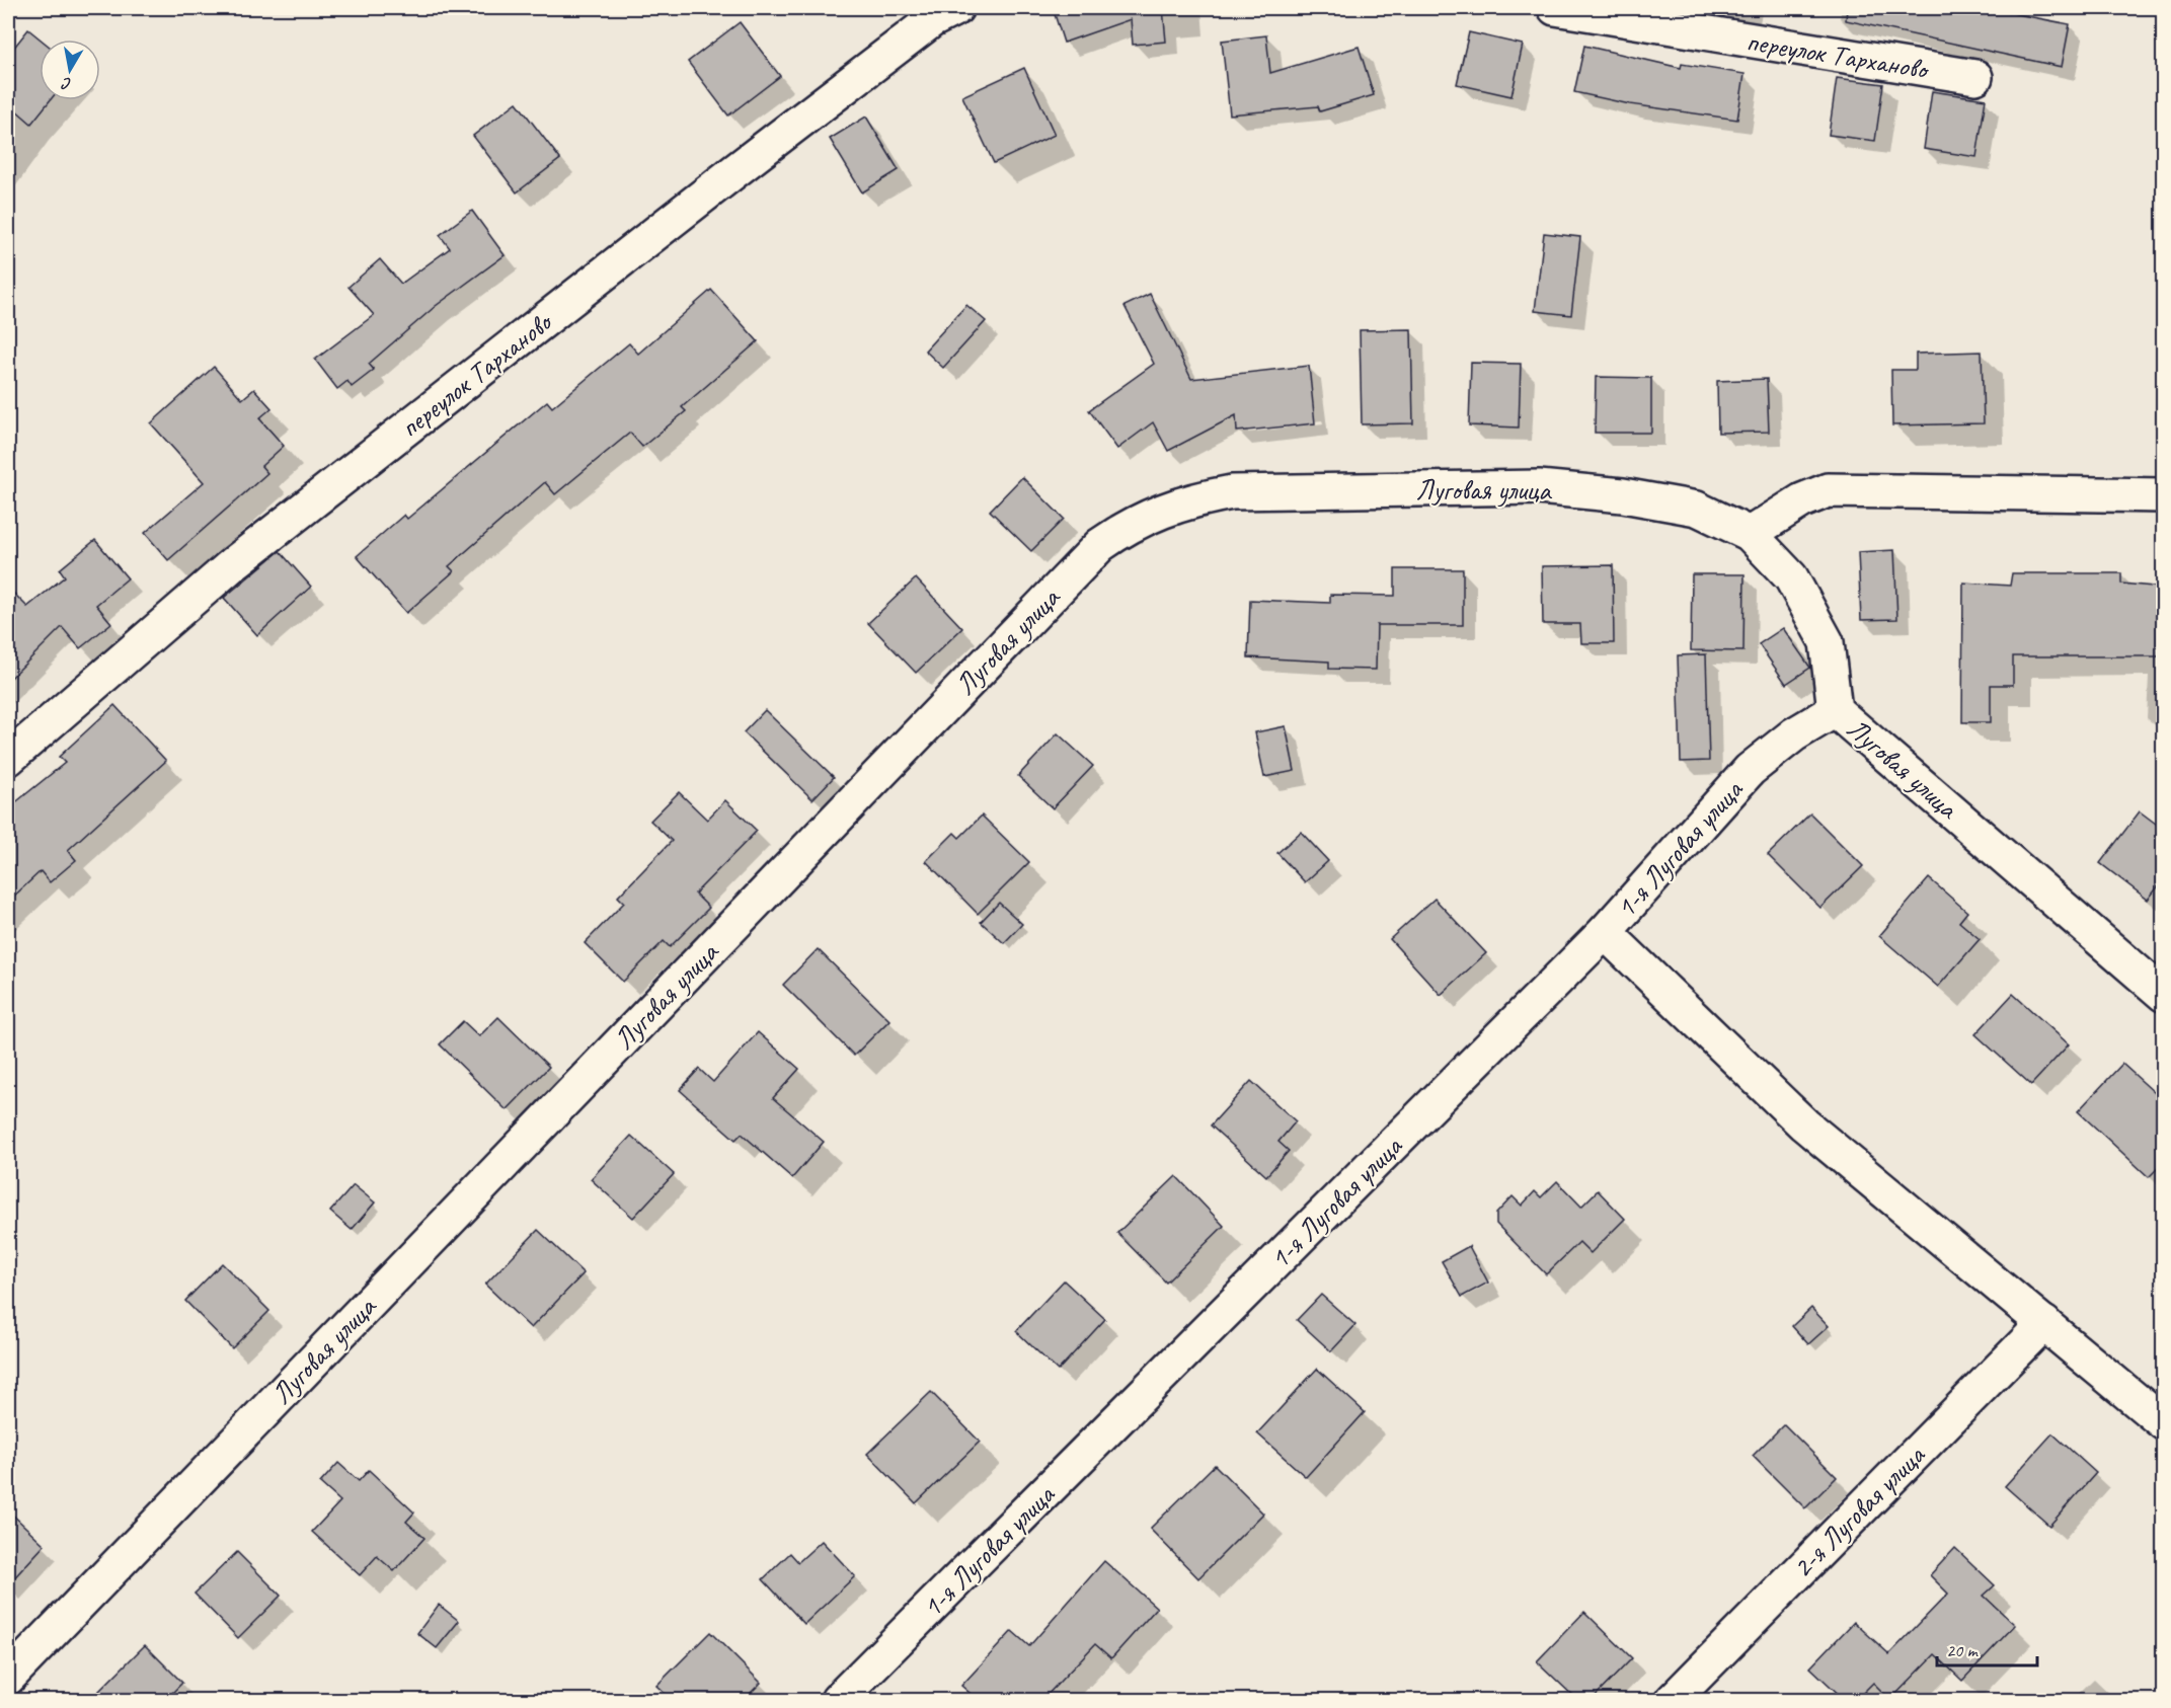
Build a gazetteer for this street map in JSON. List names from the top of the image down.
{
  "streets": {
    "street": [
      "переулок Тарханово",
      "Луговая улица",
      "1-я Луговая улица",
      "2-я Луговая улица"
    ]
  },
  "crossings": [
    ["Луговая улица", "1-я Луговая улица"]
  ],
  "scale_bar": "20 m",
  "north": "bottom"
}
